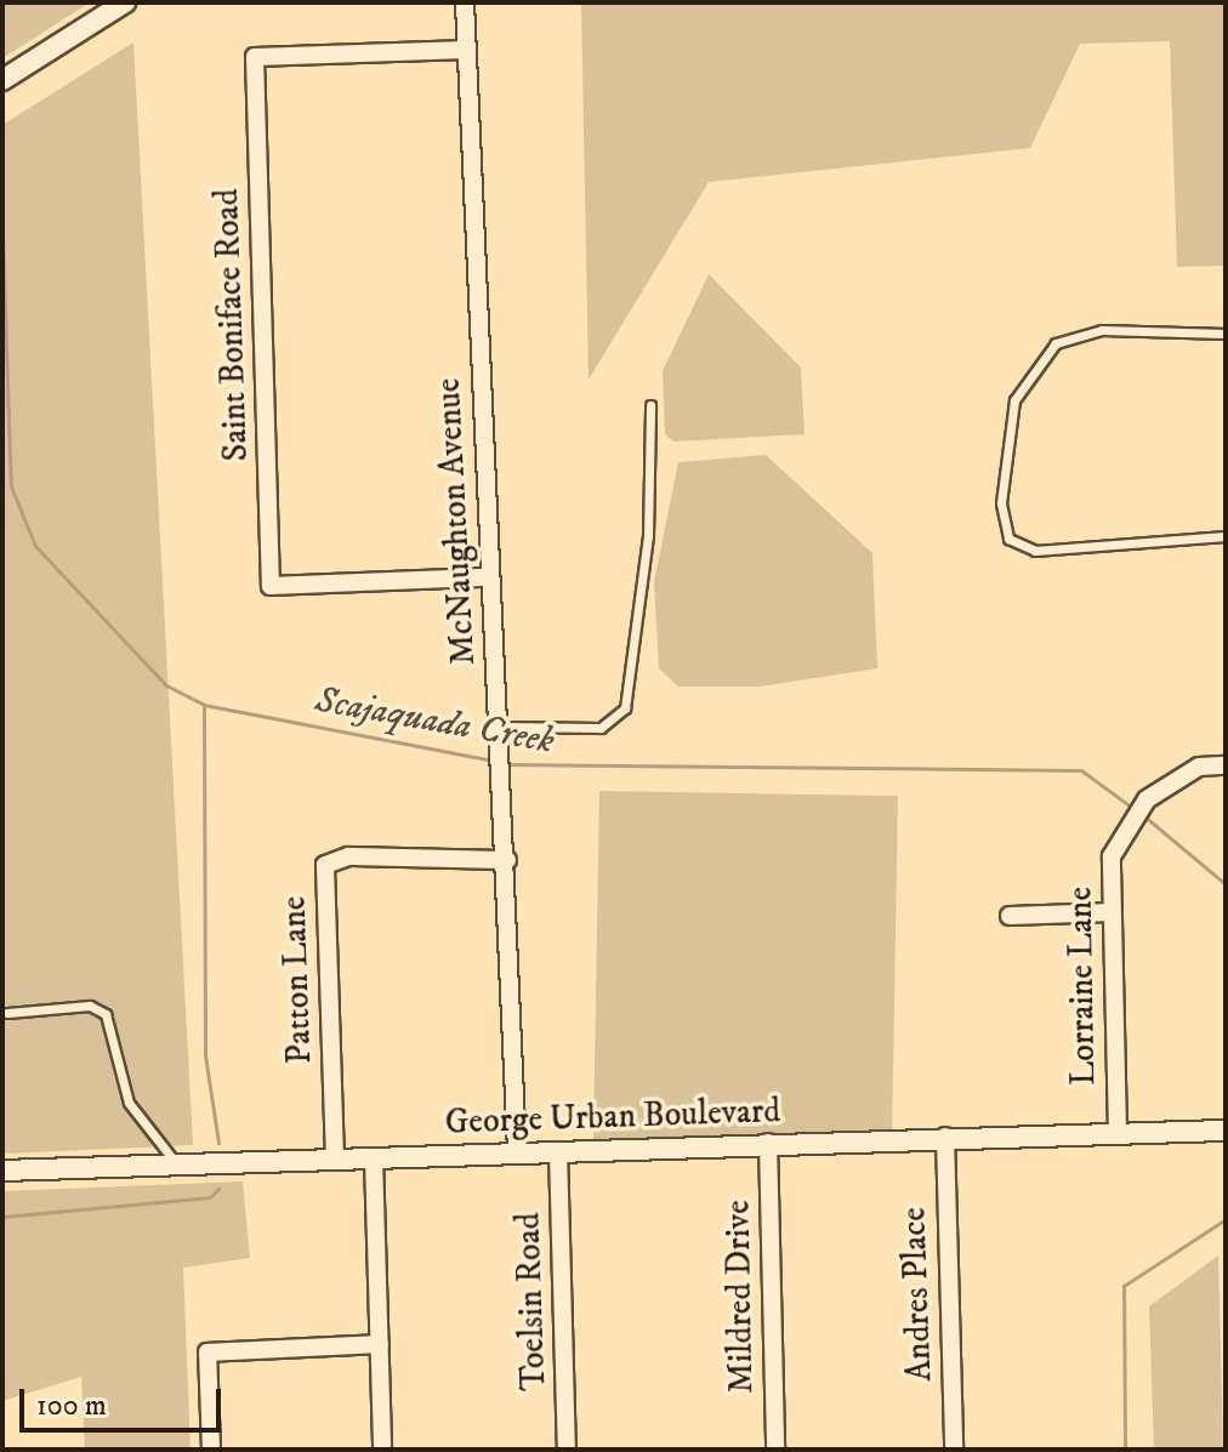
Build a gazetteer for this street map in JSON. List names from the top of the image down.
{
  "streets": {
    "street": [
      "Saint Boniface Road",
      "McNaughton Avenue",
      "Patton Lane",
      "Lorraine Lane",
      "George Urban Boulevard",
      "Andres Place",
      "Mildred Drive",
      "Toelsin Road"
    ]
  },
  "crossings": [
    ["Saint Boniface Road", "McNaughton Avenue"],
    ["McNaughton Avenue", "Patton Lane"],
    ["McNaughton Avenue", "George Urban Boulevard"],
    ["Patton Lane", "George Urban Boulevard"],
    ["Lorraine Lane", "George Urban Boulevard"],
    ["George Urban Boulevard", "Andres Place"],
    ["George Urban Boulevard", "Mildred Drive"],
    ["George Urban Boulevard", "Toelsin Road"]
  ],
  "water": ["Scajaquada Creek"],
  "scale_bar": "100 m"
}
